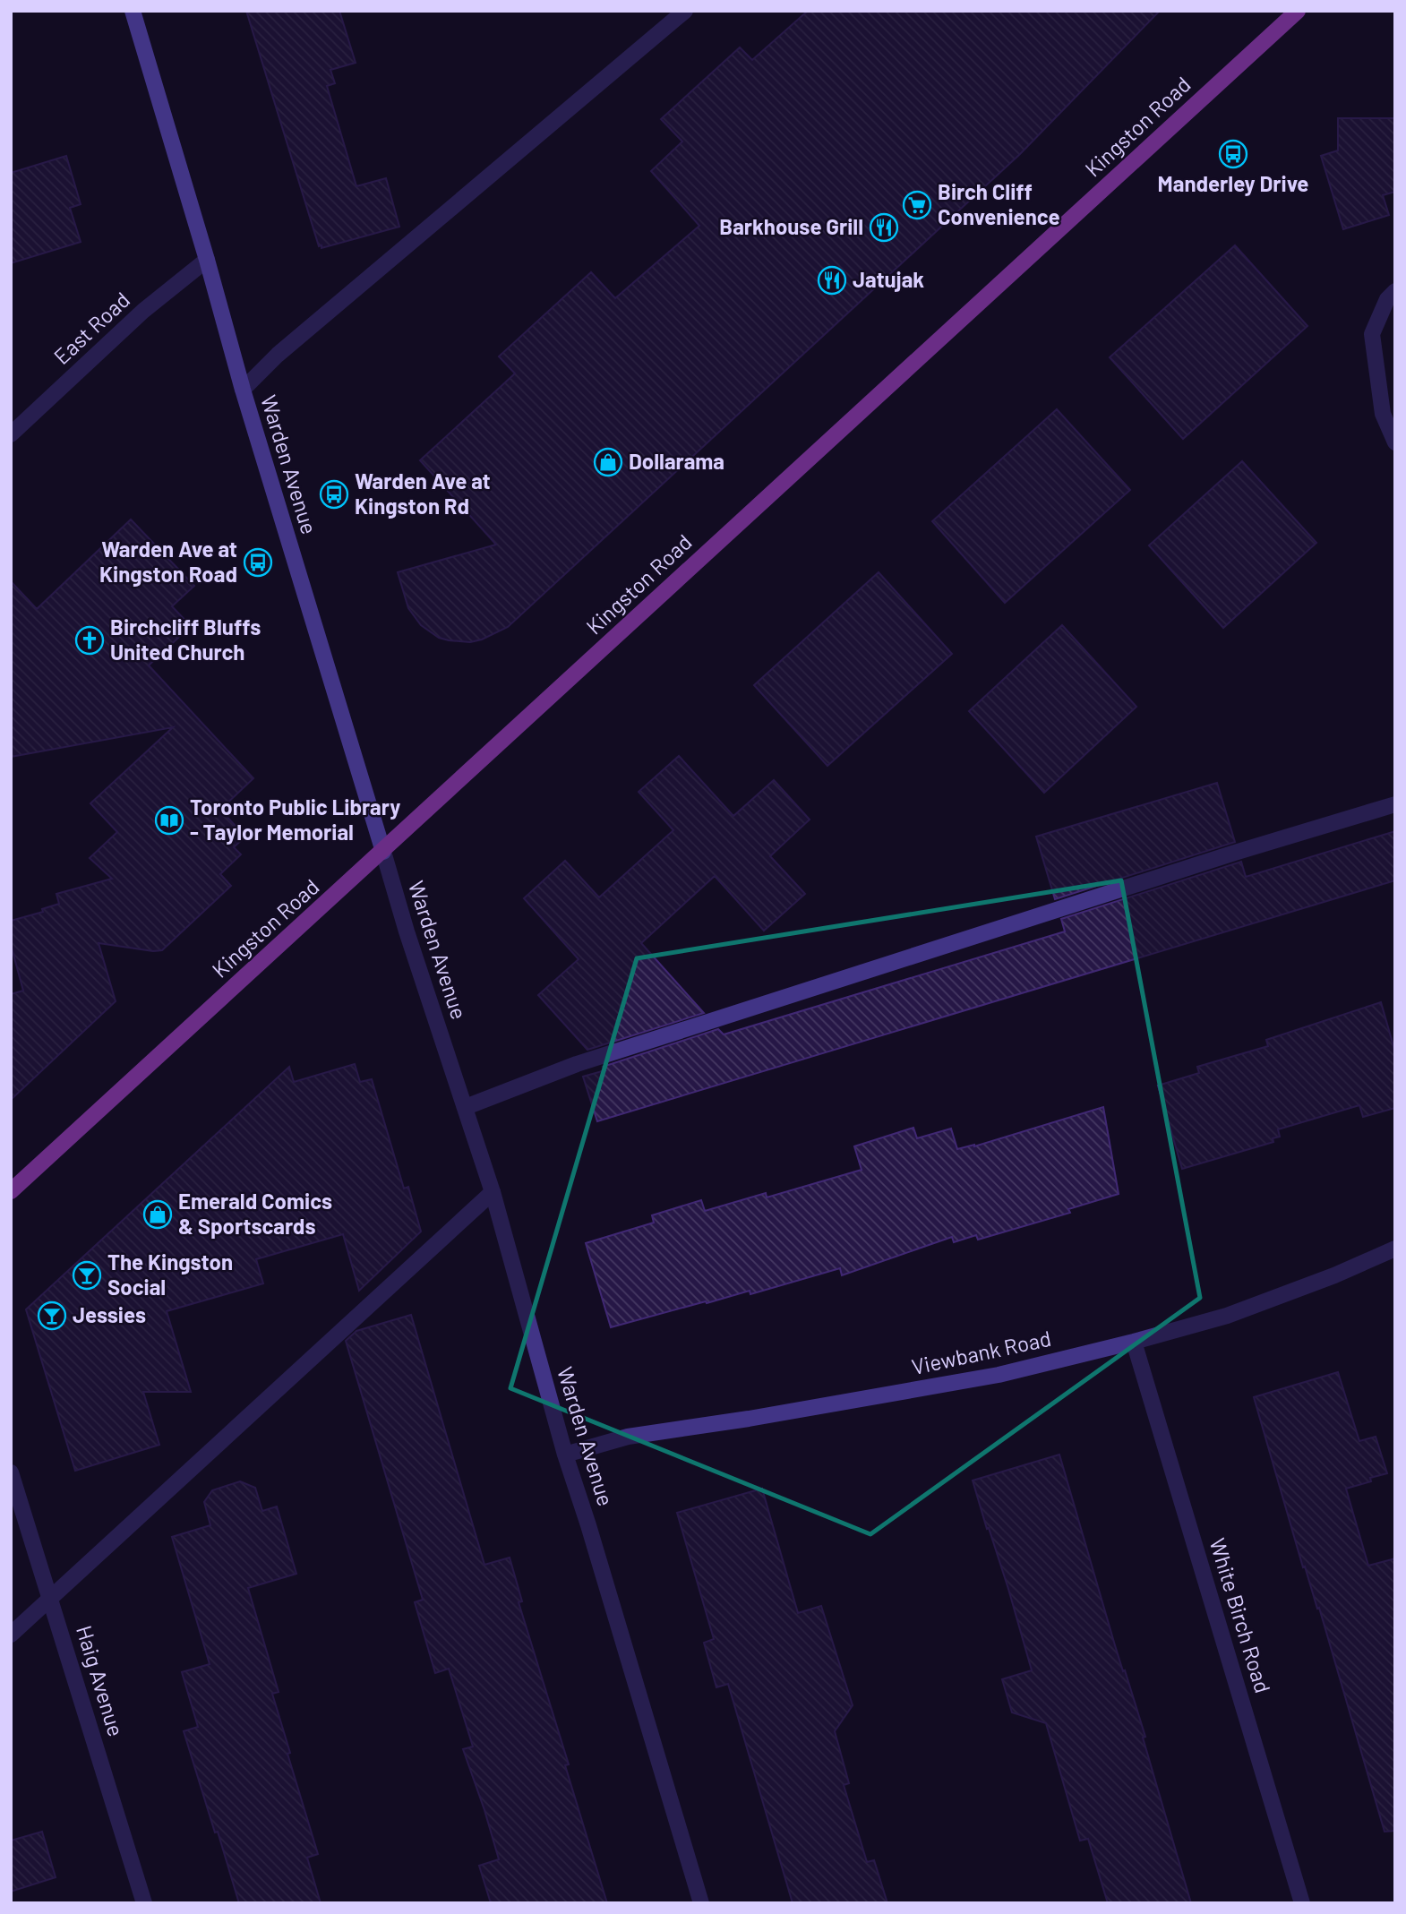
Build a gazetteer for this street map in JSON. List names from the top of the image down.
{
  "streets": {
    "main road": ["Kingston Road", "Warden Avenue"],
    "street": [
      "East Road",
      "Viewbank Road",
      "White Birch Road",
      "Haig Avenue"
    ]
  },
  "crossings": [
    ["Kingston Road", "Warden Avenue"],
    ["East Road", "Warden Avenue"],
    ["Warden Avenue", "Viewbank Road"],
    ["Viewbank Road", "White Birch Road"]
  ],
  "places": {
    "bus stop": ["Manderley Drive", "Warden Ave at Kingston Rd", "Warden Ave at Kingston Road"],
    "supermarket": ["Birch Cliff Convenience"],
    "restaurant": ["Barkhouse Grill", "Jatujak"],
    "shop": ["Dollarama", "Emerald Comics & Sportscards"],
    "church": ["Birchcliff Bluffs United Church"],
    "library": ["Toronto Public Library - Taylor Memorial"],
    "bar": ["The Kingston Social", "Jessies"]
  }
}
